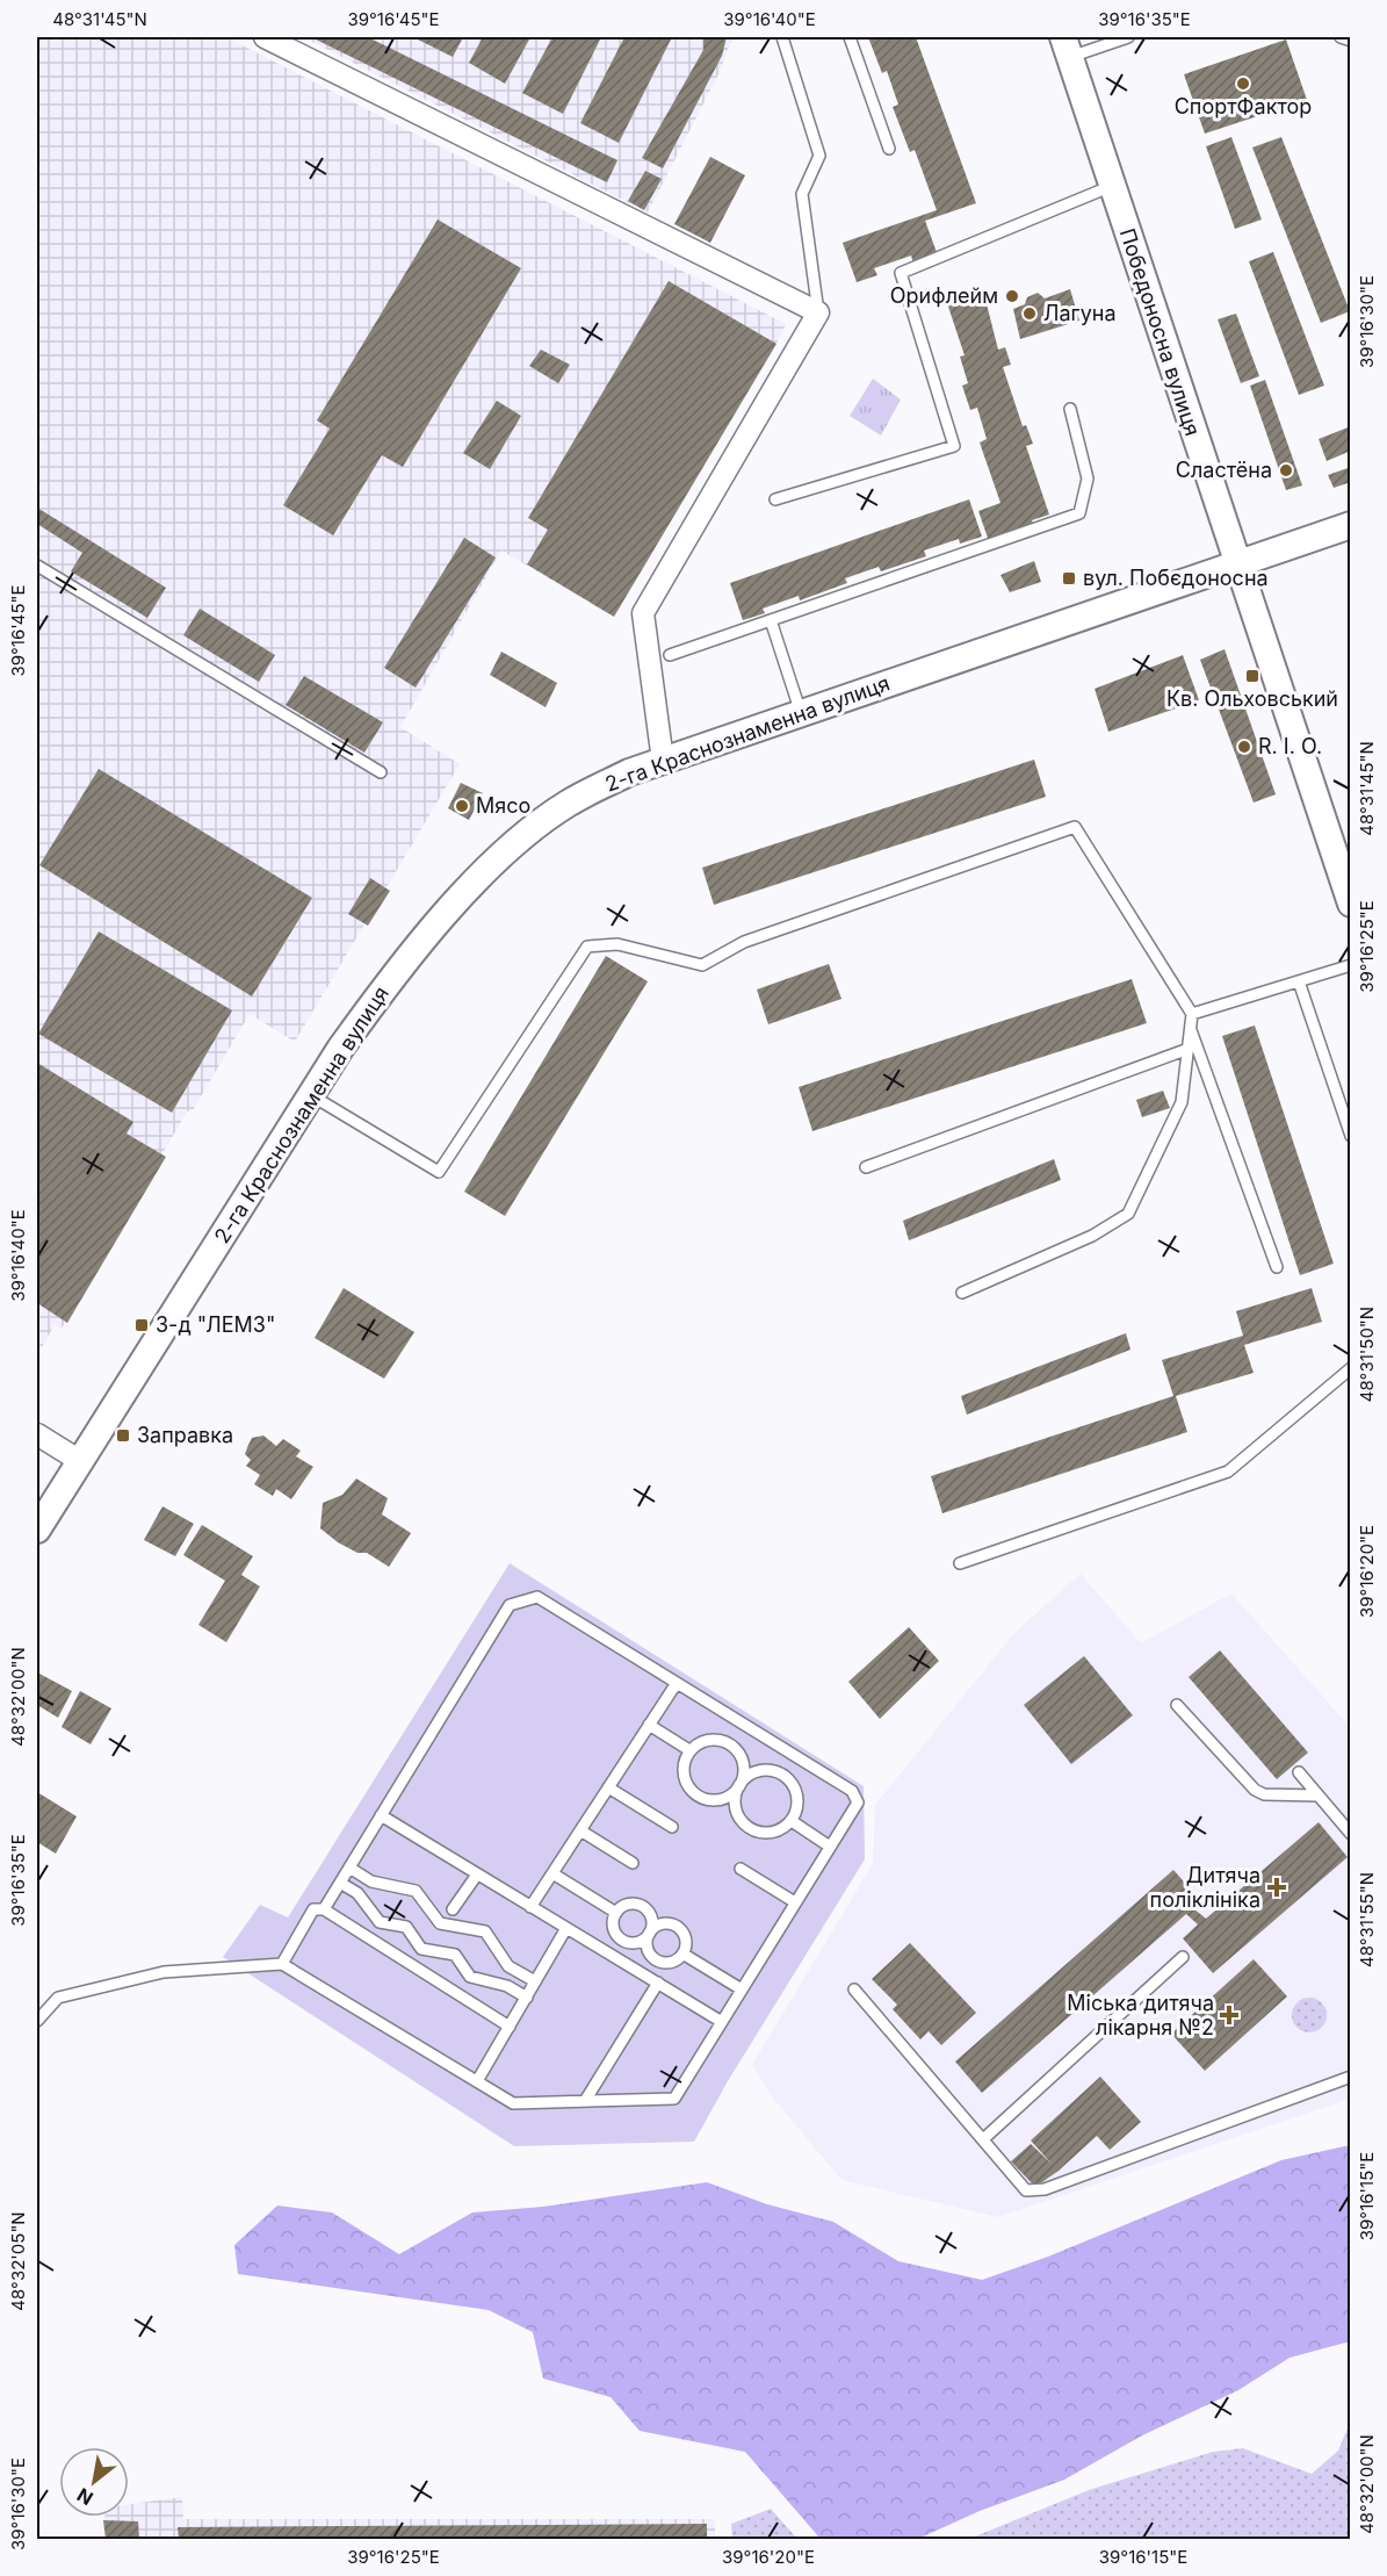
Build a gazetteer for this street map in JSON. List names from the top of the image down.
{
  "streets": {
    "street": ["Победоносна вулиця", "2-га Краснознаменна вулиця"]
  },
  "crossings": [
    ["Победоносна вулиця", "2-га Краснознаменна вулиця"]
  ],
  "places": {
    "other": [
      "СпортФактор",
      "Орифлейм",
      "Лагуна",
      "Сластёна",
      "R. I. O.",
      "Мясо"
    ],
    "transit": [
      "вул. Побєдоносна",
      "Кв. Ольховський",
      "З-д \"ЛЕМЗ\"",
      "Заправка"
    ],
    "health": ["Дитяча поліклініка", "Міська дитяча лікарня №2"]
  },
  "north": "bottom left",
  "coordinates": [
    "48°31'45\"N",
    "39°16'45\"E",
    "39°16'40\"E",
    "39°16'35\"E",
    "39°16'30\"E",
    "39°16'25\"E",
    "48°31'50\"N",
    "39°16'20\"E",
    "48°32'00\"N",
    "48°31'55\"N",
    "39°16'15\"E",
    "48°32'05\"N"
  ]
}
